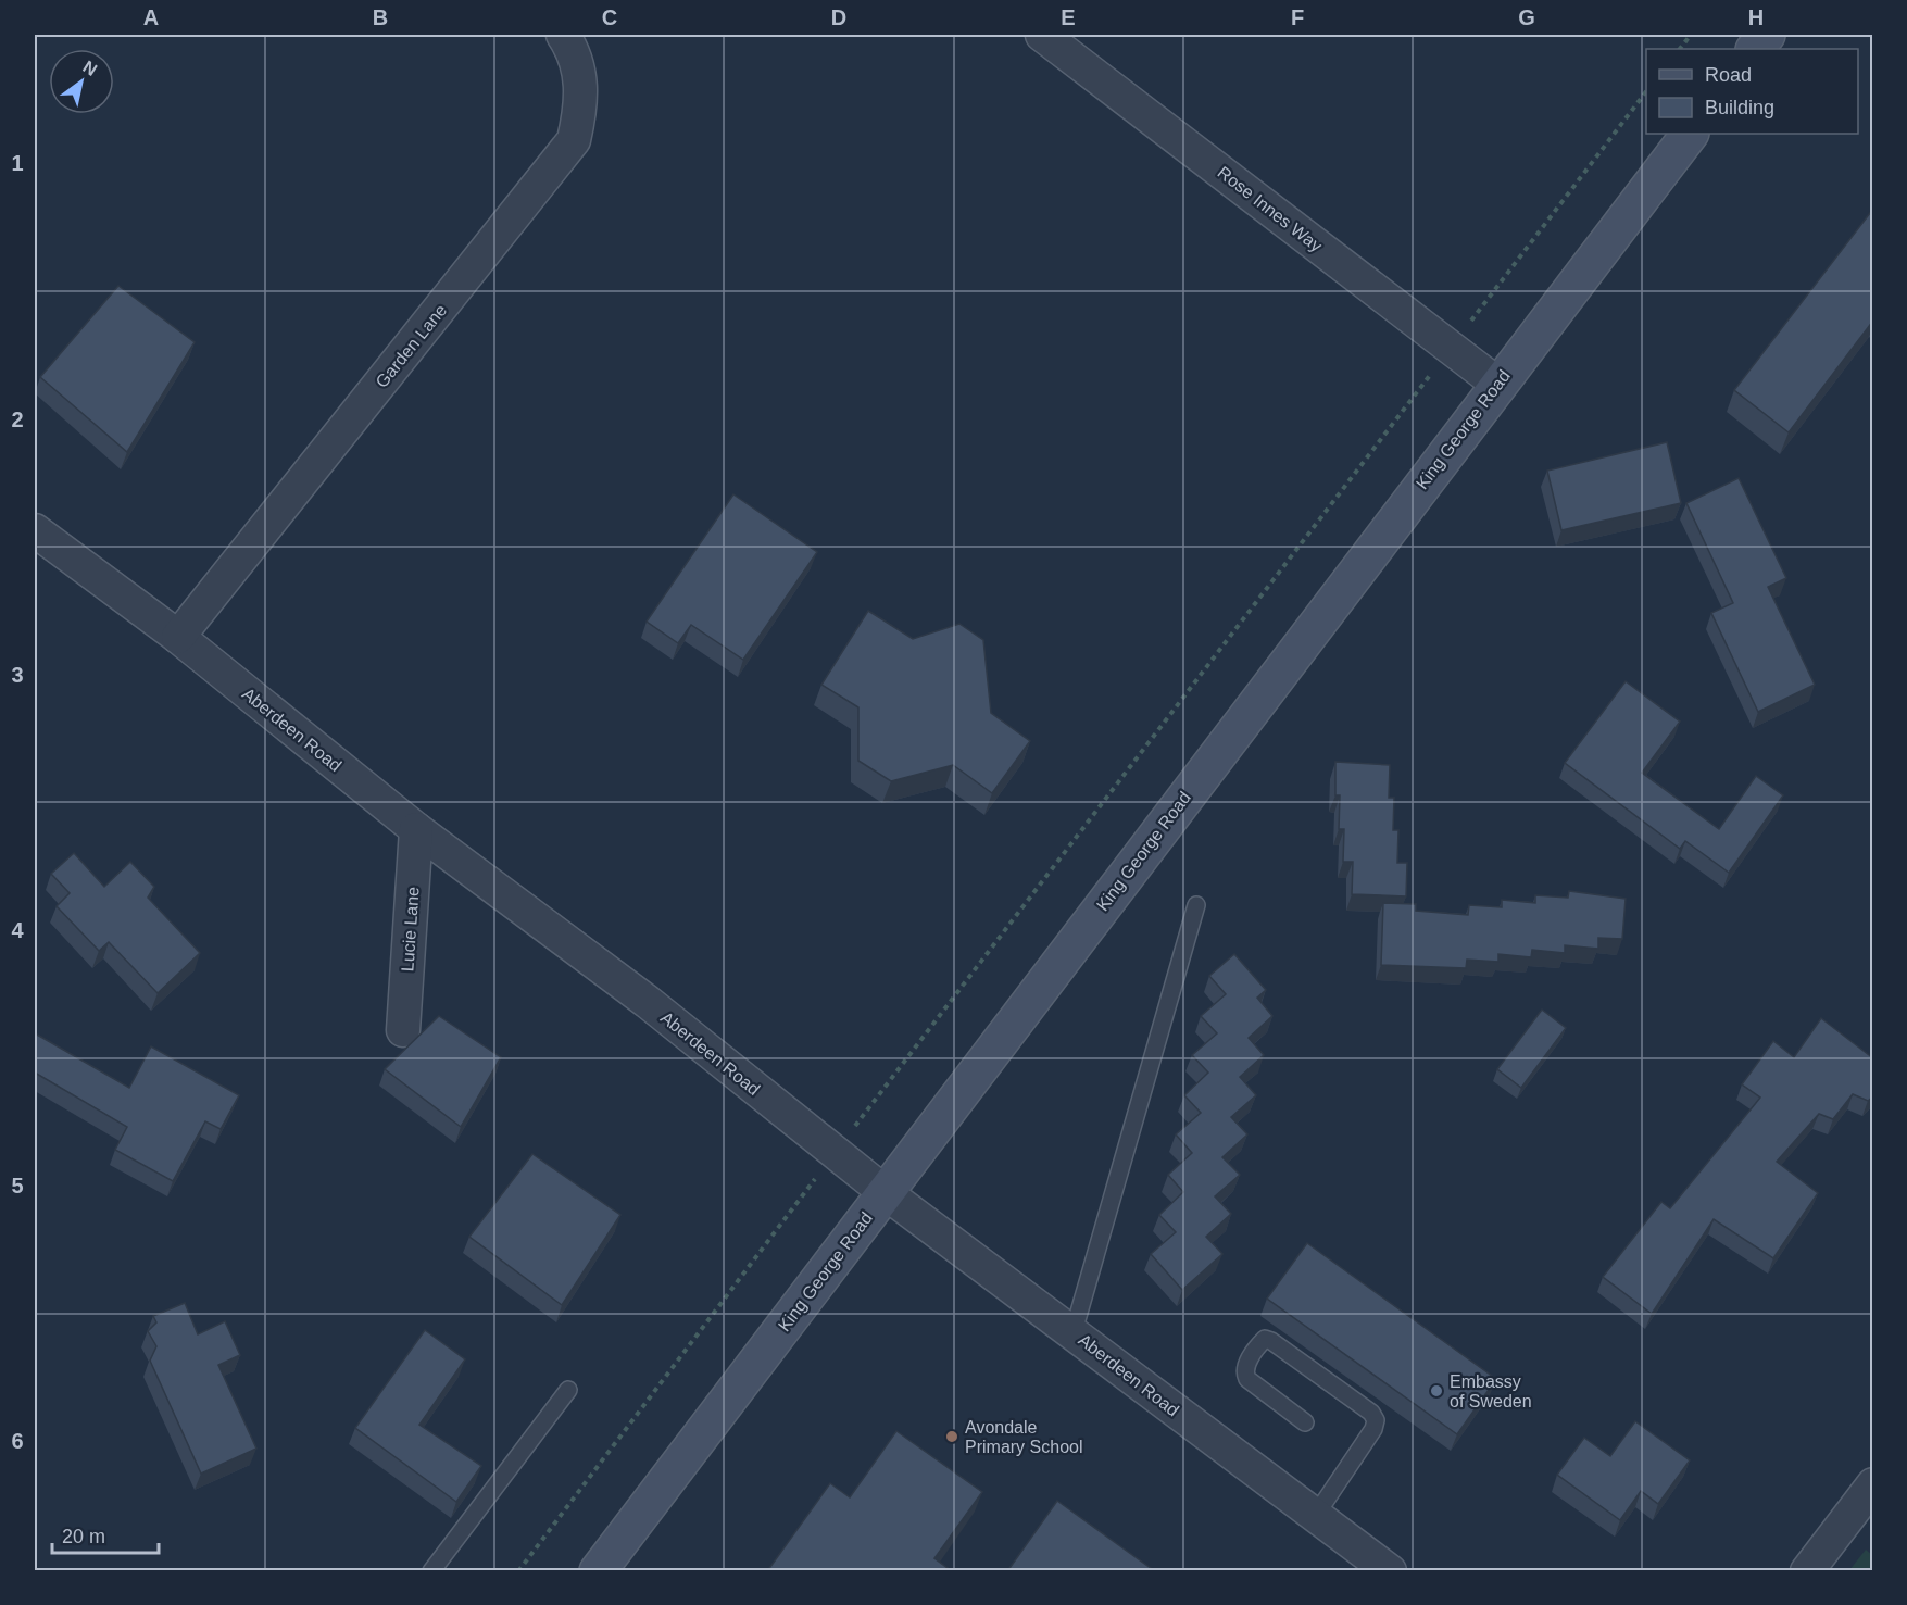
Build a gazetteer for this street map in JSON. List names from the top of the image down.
{
  "streets": {
    "main road": ["King George Road"],
    "street": [
      "Rose Innes Way",
      "Garden Lane",
      "Aberdeen Road",
      "Lucie Lane"
    ]
  },
  "crossings": [
    ["Rose Innes Way", "King George Road"],
    ["Garden Lane", "Aberdeen Road"],
    ["King George Road", "Aberdeen Road"],
    ["Aberdeen Road", "Lucie Lane"]
  ],
  "places": ["Embassy of Sweden", "Avondale Primary School"],
  "legend": ["Road", "Building"],
  "scale_bar": "20 m",
  "north": "top right",
  "grid": {
    "columns": [
      "A",
      "B",
      "C",
      "D",
      "E",
      "F",
      "G",
      "H"
    ],
    "rows": [
      "1",
      "2",
      "3",
      "4",
      "5",
      "6"
    ]
  }
}
